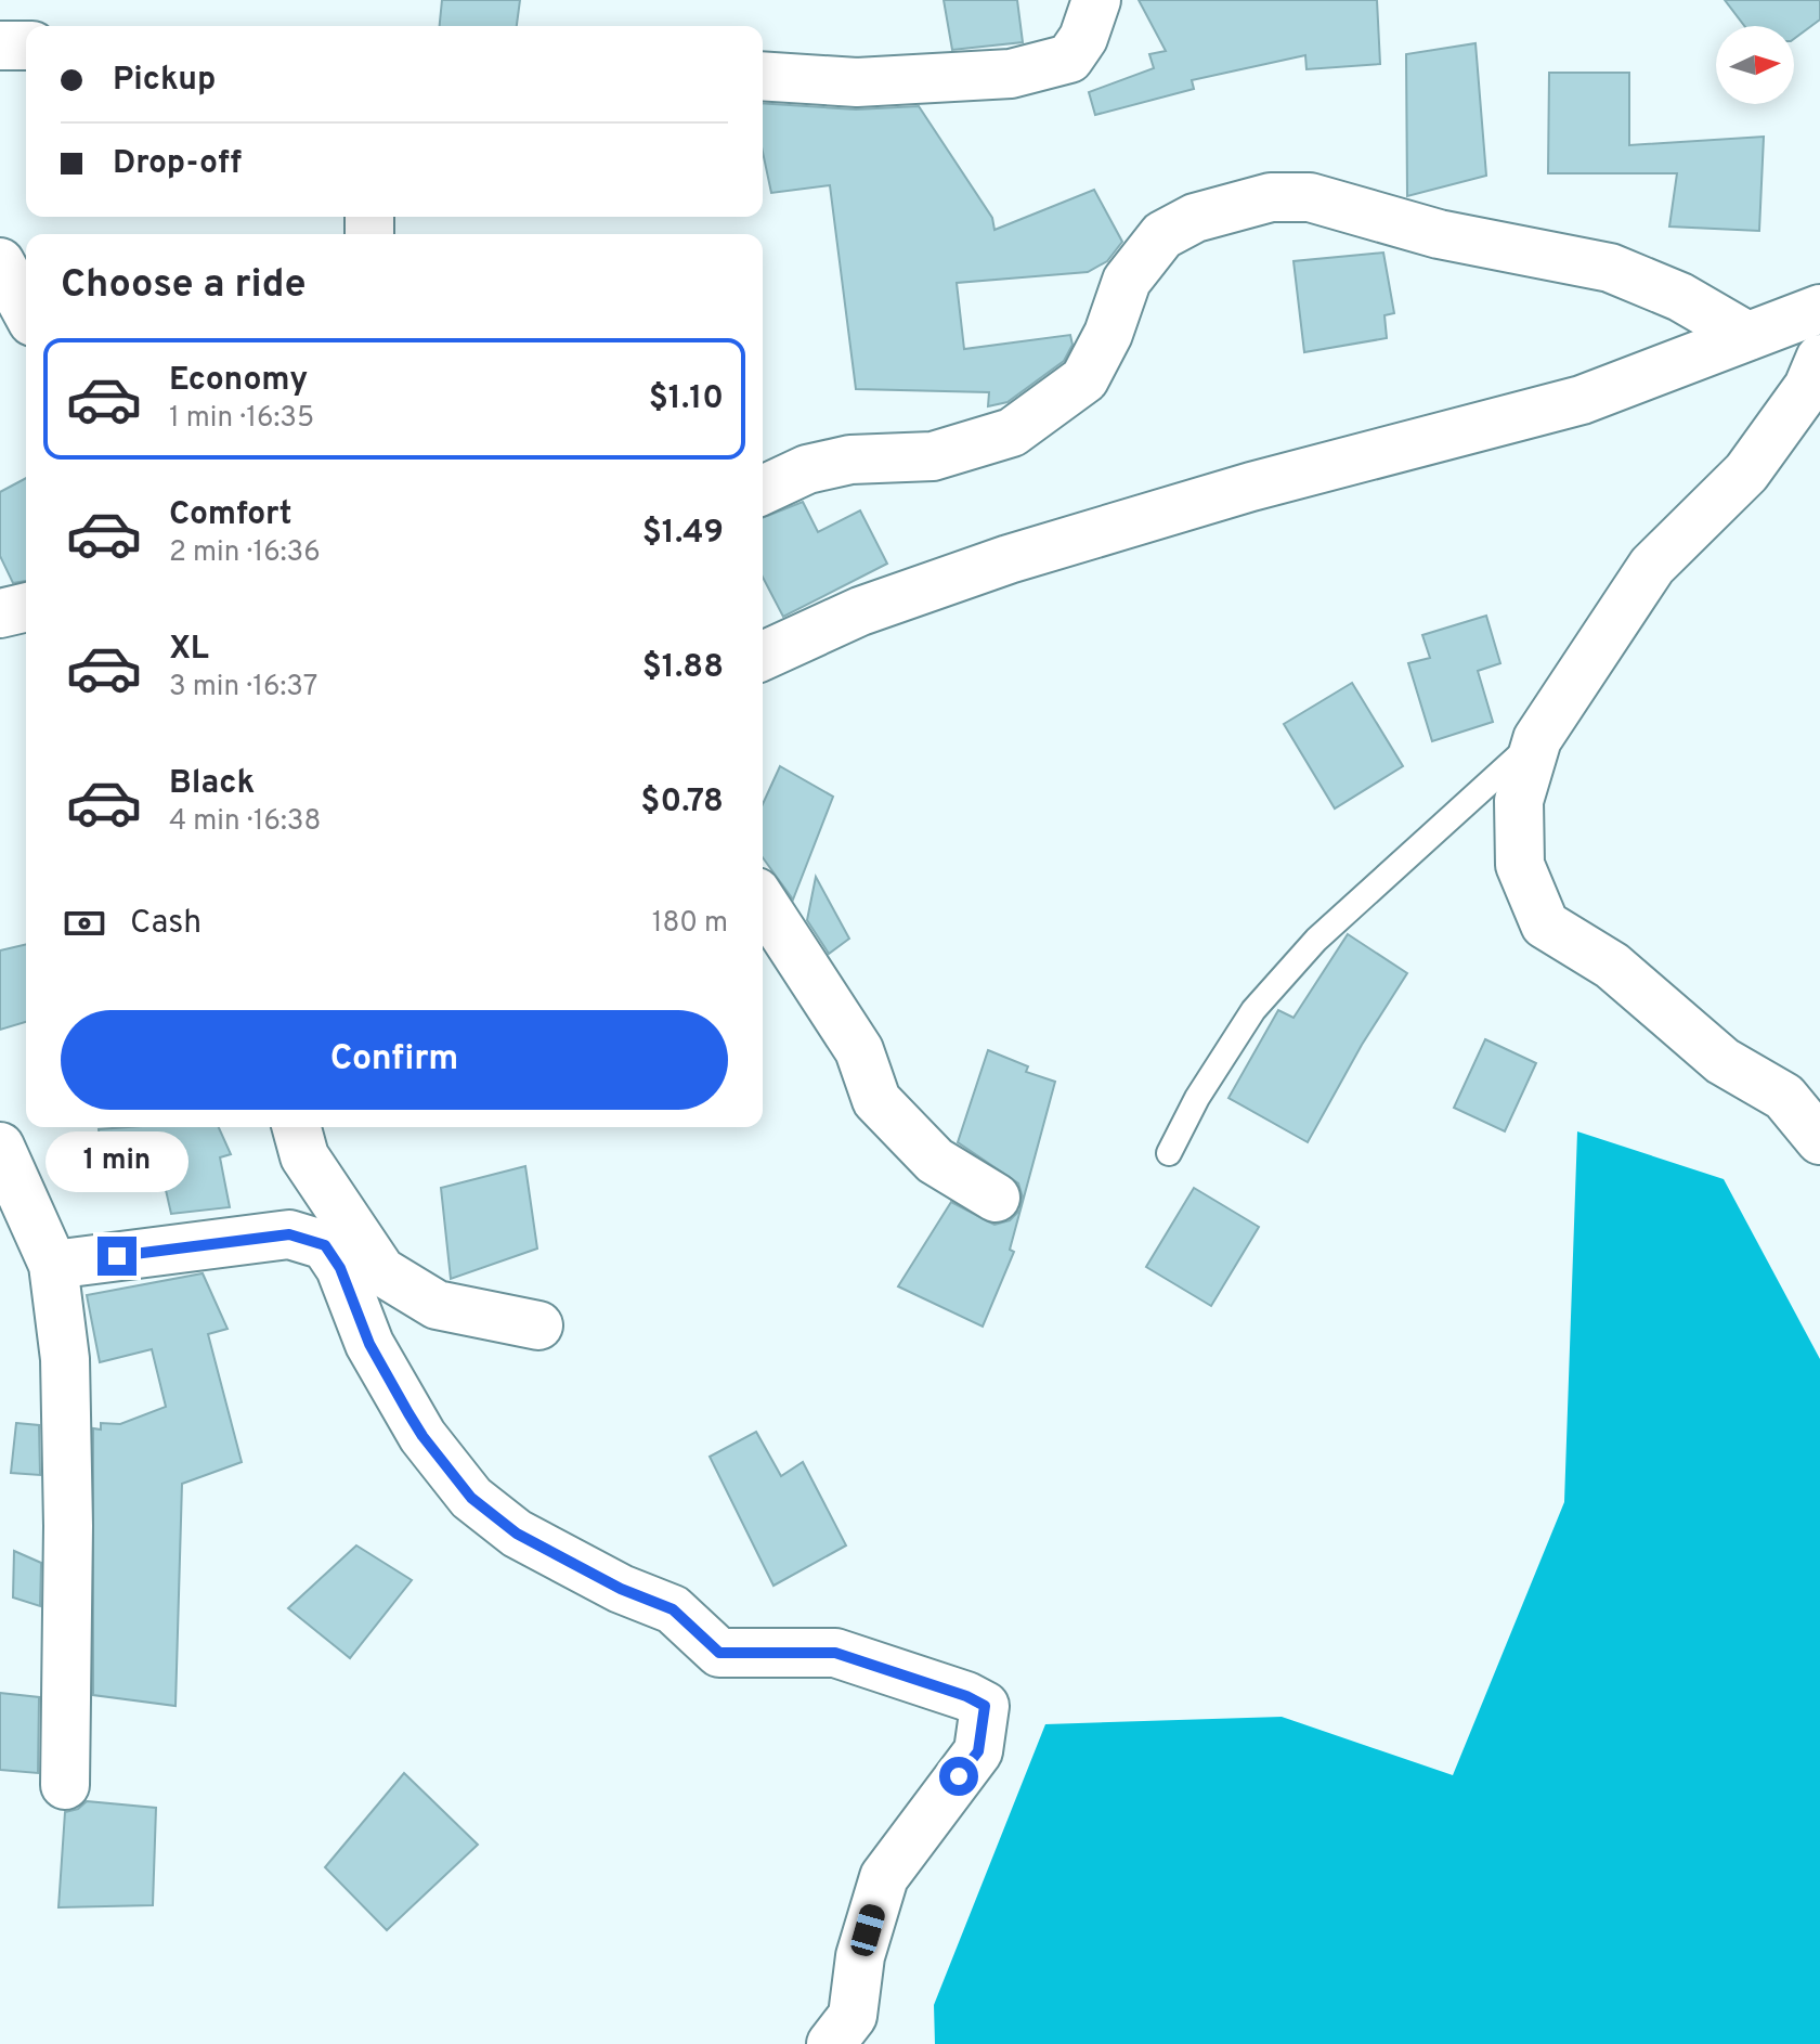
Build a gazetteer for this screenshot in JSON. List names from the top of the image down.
{
  "north": "right",
  "page": {
    "banner": ["Pickup", "Drop-off"],
    "heading": "Choose a ride",
    "list": [
      {
        "name": "Economy",
        "note": "1 min · 16:35",
        "value": "$1.10"
      },
      {
        "name": "Comfort",
        "note": "2 min · 16:36",
        "value": "$1.49"
      },
      {
        "name": "XL",
        "note": "3 min · 16:37",
        "value": "$1.88"
      },
      {
        "name": "Black",
        "note": "4 min · 16:38",
        "value": "$0.78"
      }
    ],
    "pay": ["Cash", "180 m"],
    "buttons": "Confirm",
    "bubble": "1 min"
  }
}
